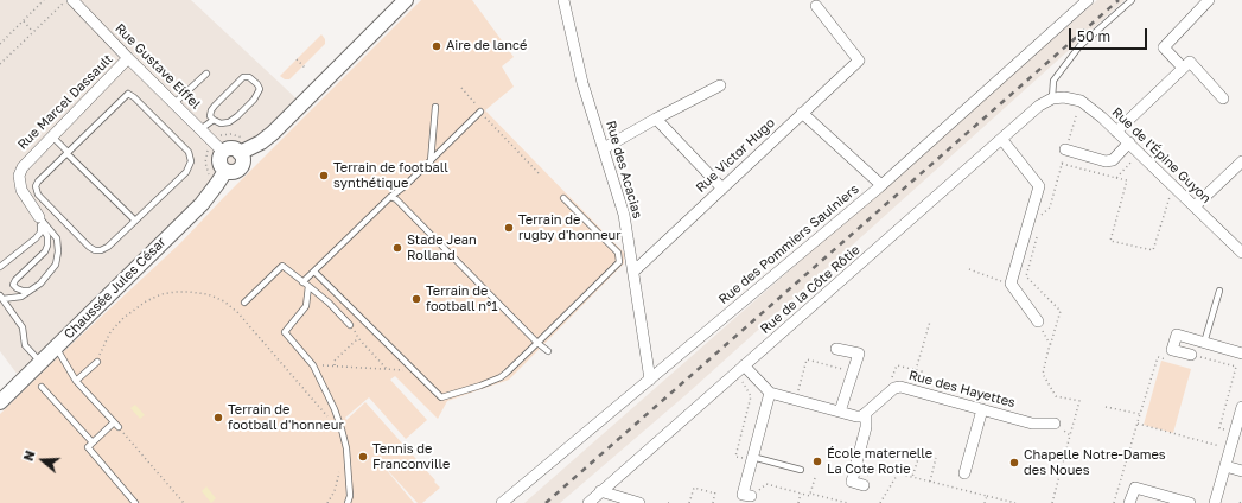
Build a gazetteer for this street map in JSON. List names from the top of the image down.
{
  "streets": {
    "street": [
      "Rue Gustave Eiffel",
      "Rue Marcel Dassault",
      "Rue Victor Hugo",
      "Rue de l'Épine Guyon",
      "Rue des Acacias",
      "Rue des Pommiers Saulniers",
      "Chaussée Jules César",
      "Rue de la Côte Rôtie",
      "Rue des Hayettes"
    ]
  },
  "crossings": [
    ["Rue Gustave Eiffel", "Rue Marcel Dassault"],
    ["Rue Gustave Eiffel", "Chaussée Jules César"],
    ["Rue Victor Hugo", "Rue des Acacias"],
    ["Rue des Acacias", "Rue des Pommiers Saulniers"]
  ],
  "places": [
    "Aire de lancé",
    "Terrain de football synthétique",
    "Terrain de rugby d'honneur",
    "Stade Jean Rolland",
    "Terrain de football n°1",
    "Terrain de football d'honneur",
    "Tennis de Franconville",
    "École maternelle La Cote Rotie",
    "Chapelle Notre-Dames des Noues"
  ],
  "scale_bar": "50 m",
  "north": "left"
}
